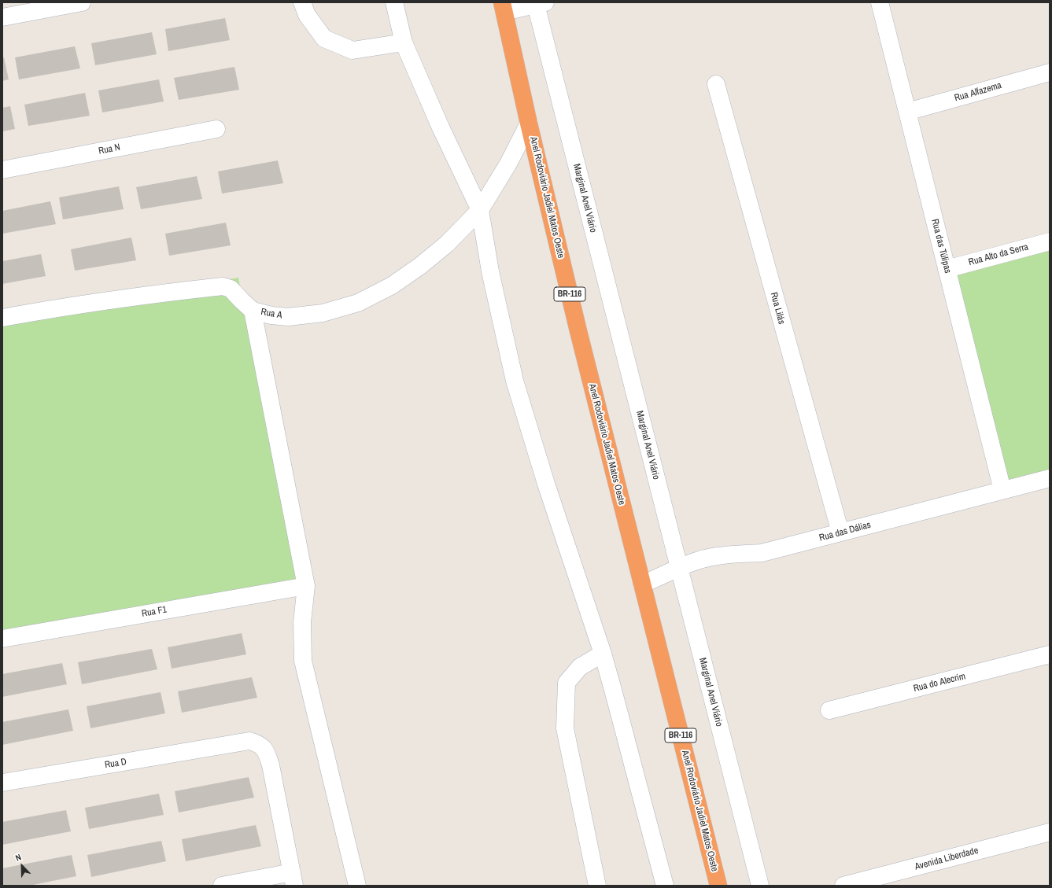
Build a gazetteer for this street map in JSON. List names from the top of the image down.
{
  "streets": {
    "highway": ["Anel Rodoviário Jadiel Matos Oeste", "BR-116"],
    "street": [
      "Rua Alfazema",
      "Rua N",
      "Marginal Anel Viário",
      "Rua das Túlipas",
      "Rua Alto da Serra",
      "Rua Lilás",
      "Rua A",
      "Rua das Dálias",
      "Rua F1",
      "Rua do Alecrim",
      "Rua D",
      "Avenida Liberdade"
    ]
  },
  "crossings": [
    ["Rua Alfazema", "Rua das Túlipas"],
    ["Anel Rodoviário Jadiel Matos Oeste", "Rua A"],
    ["Anel Rodoviário Jadiel Matos Oeste", "Rua das Dálias"],
    ["Marginal Anel Viário", "Rua das Dálias"],
    ["Rua das Túlipas", "Rua Alto da Serra"],
    ["Rua das Túlipas", "Rua das Dálias"],
    ["Rua Lilás", "Rua das Dálias"]
  ],
  "north": "top left"
}
